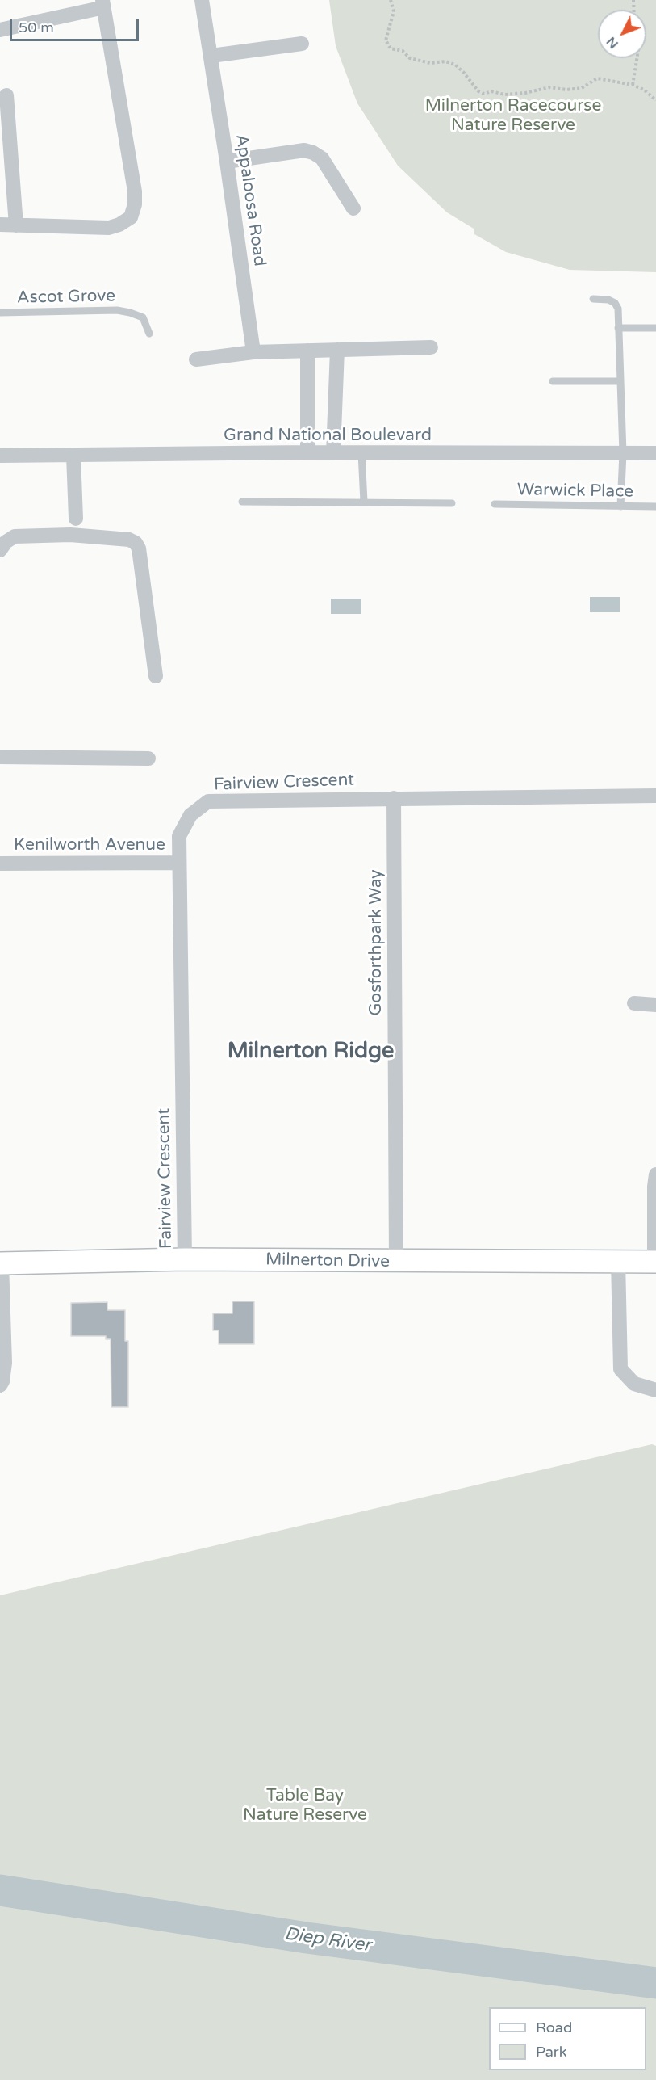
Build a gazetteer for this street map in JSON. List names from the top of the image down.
{
  "streets": {
    "street": [
      "Appaloosa Road",
      "Grand National Boulevard",
      "Fairview Crescent",
      "Kenilworth Avenue",
      "Gosforthpark Way",
      "Milnerton Drive"
    ],
    "lane": ["Ascot Grove", "Warwick Place"]
  },
  "crossings": [
    ["Grand National Boulevard", "Warwick Place"],
    ["Fairview Crescent", "Kenilworth Avenue"],
    ["Fairview Crescent", "Gosforthpark Way"],
    ["Fairview Crescent", "Milnerton Drive"],
    ["Gosforthpark Way", "Milnerton Drive"]
  ],
  "districts": ["Milnerton Ridge"],
  "water": ["Diep River"],
  "parks": ["Milnerton Racecourse Nature Reserve", "Table Bay Nature Reserve"],
  "legend": ["Road", "Park"],
  "scale_bar": "50 m",
  "north": "bottom left"
}
